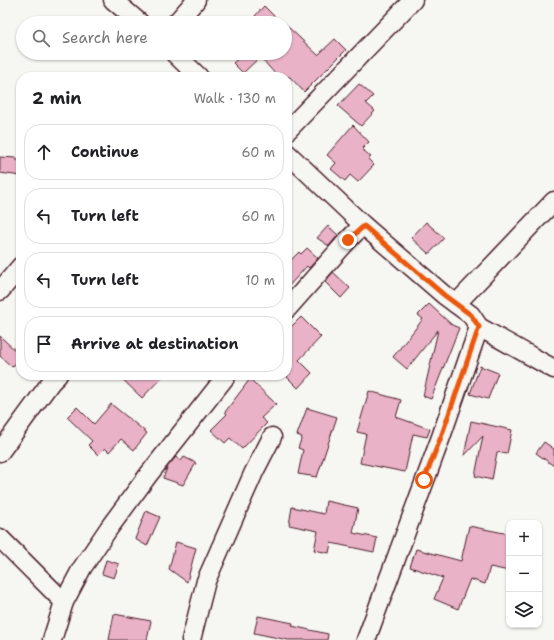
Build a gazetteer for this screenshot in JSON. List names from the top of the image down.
{
  "page": {
    "search": "Search here",
    "heading": ["2 min", "Walk · 130 m"],
    "list": [
      ["Continue", "60 m"],
      ["Turn left", "60 m"],
      ["Turn left", "10 m"],
      "Arrive at destination"
    ],
    "map_buttons": ["+", "−"]
  }
}
